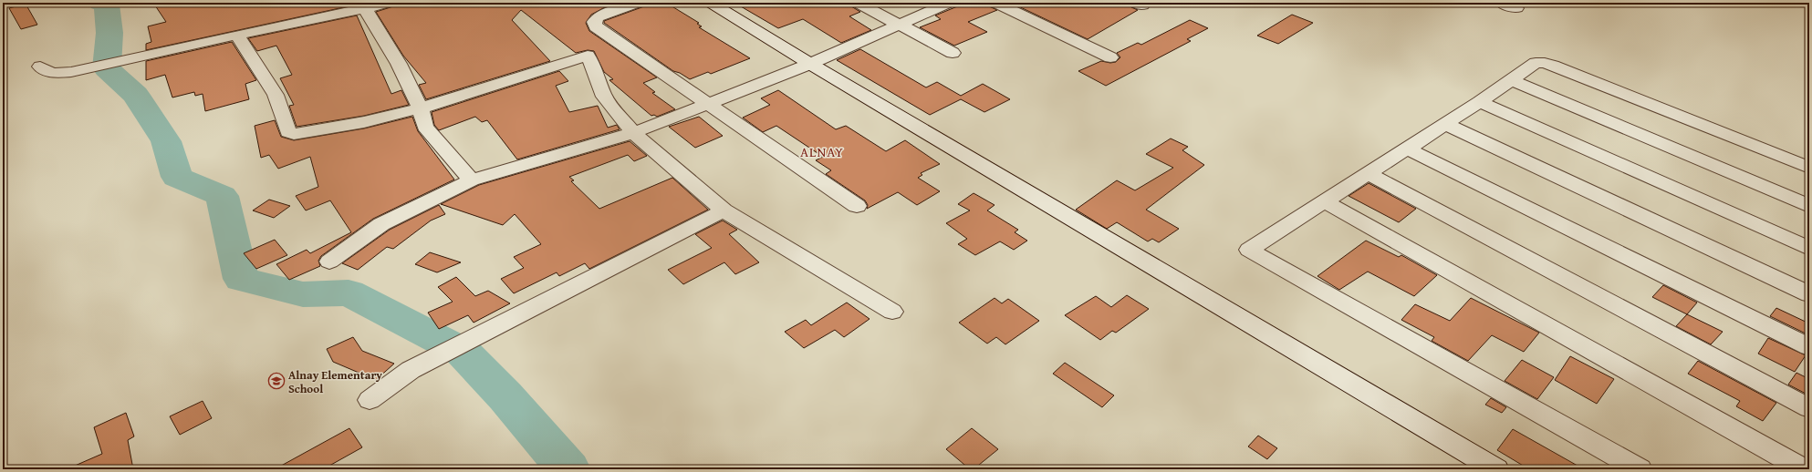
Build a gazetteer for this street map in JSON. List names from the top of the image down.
{
  "districts": ["ALNAY"],
  "places": {
    "school or university": ["Alnay Elementary School"]
  }
}
